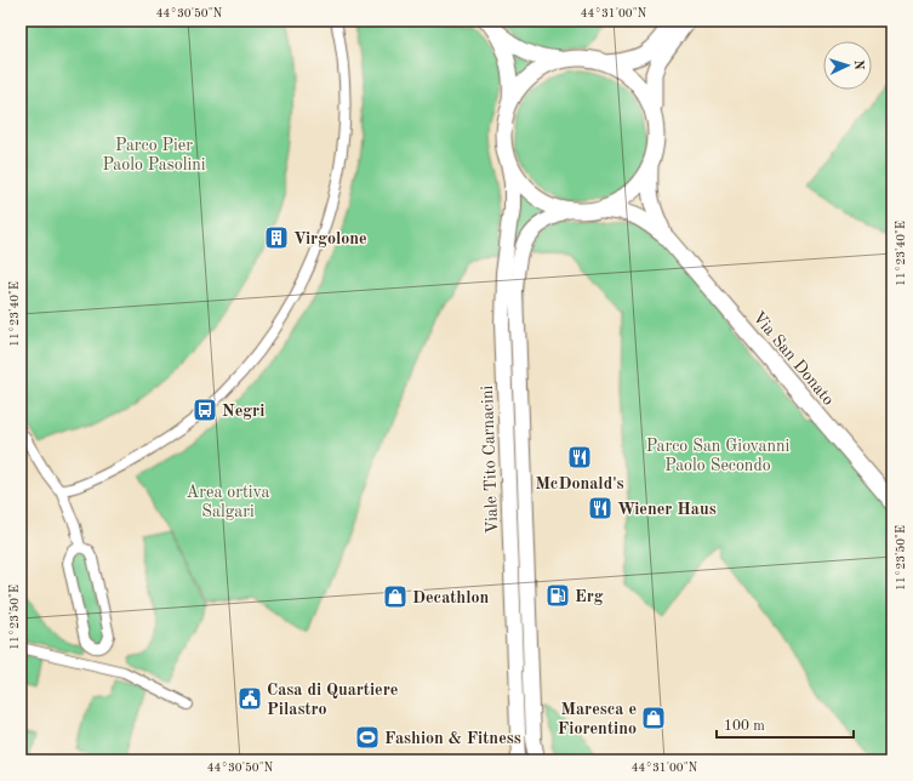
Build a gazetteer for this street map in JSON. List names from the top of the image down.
{
  "streets": {
    "main road": ["Via San Donato", "Viale Tito Carnacini"]
  },
  "crossings": [
    ["Via San Donato", "Viale Tito Carnacini"]
  ],
  "parks": ["Parco Pier Paolo Pasolini", "Parco San Giovanni Paolo Secondo", "Area ortiva Salgari"],
  "places": {
    "building": ["Virgolone"],
    "bus stop": ["Negri"],
    "restaurant": ["McDonald's", "Wiener Haus"],
    "fuel station": ["Erg"],
    "shop": ["Decathlon", "Maresca e Fiorentino"],
    "public building": ["Casa di Quartiere Pilastro"],
    "sports": ["Fashion & Fitness"]
  },
  "scale_bar": "100 m",
  "north": "right",
  "coordinates": [
    "44°30'50\"N",
    "44°31'00\"N",
    "11°23'40\"E",
    "11°23'50\"E"
  ]
}
